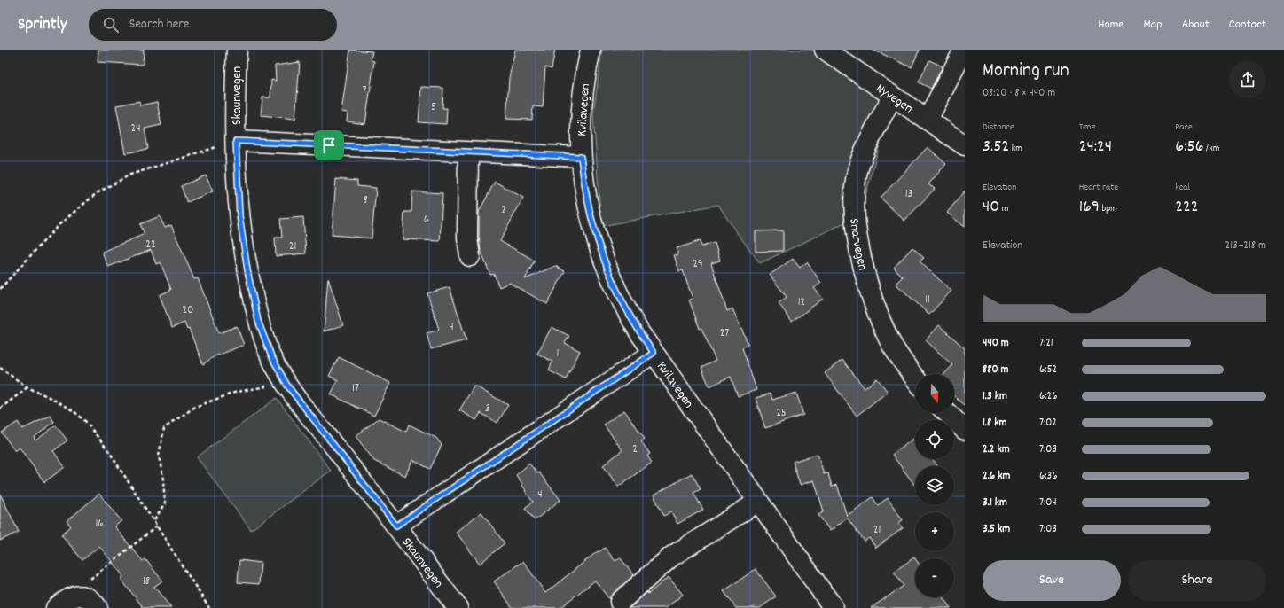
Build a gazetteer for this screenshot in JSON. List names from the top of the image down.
{
  "streets": {
    "street": [
      "Skaunvegen",
      "Nyvegen",
      "Kvilavegen",
      "Snarvegen"
    ]
  },
  "crossings": [
    ["Nyvegen", "Snarvegen"]
  ],
  "house_numbers": [
    "7",
    "5",
    "24",
    "13",
    "8",
    "2",
    "6",
    "22",
    "21",
    "29",
    "11",
    "12",
    "20",
    "4",
    "27",
    "1",
    "17",
    "3",
    "25",
    "2",
    "4",
    "16",
    "21",
    "18"
  ],
  "north": "bottom",
  "page": {
    "header": "Sprintly",
    "search": "Search here",
    "nav": [
      "Home",
      "Map",
      "About",
      "Contact"
    ],
    "heading": ["Morning run", "08:20 · 8 × 440 m"],
    "stats": [
      ["Distance", "3.52 km"],
      ["Time", "24:24"],
      ["Pace", "6:56 /km"],
      ["Elevation", "40 m"],
      ["Heart rate", "169 bpm"],
      ["kcal", "222"]
    ],
    "chart": ["Elevation", "213–218 m"],
    "list": [
      {
        "name": "440 m",
        "note": "7:21"
      },
      {
        "name": "880 m",
        "note": "6:52"
      },
      {
        "name": "1.3 km",
        "note": "6:26"
      },
      {
        "name": "1.8 km",
        "note": "7:02"
      },
      {
        "name": "2.2 km",
        "note": "7:03"
      },
      {
        "name": "2.6 km",
        "note": "6:36"
      },
      {
        "name": "3.1 km",
        "note": "7:04"
      },
      {
        "name": "3.5 km",
        "note": "7:03"
      }
    ],
    "map_buttons": ["+", "−"],
    "buttons": ["Save", "Share"]
  }
}
